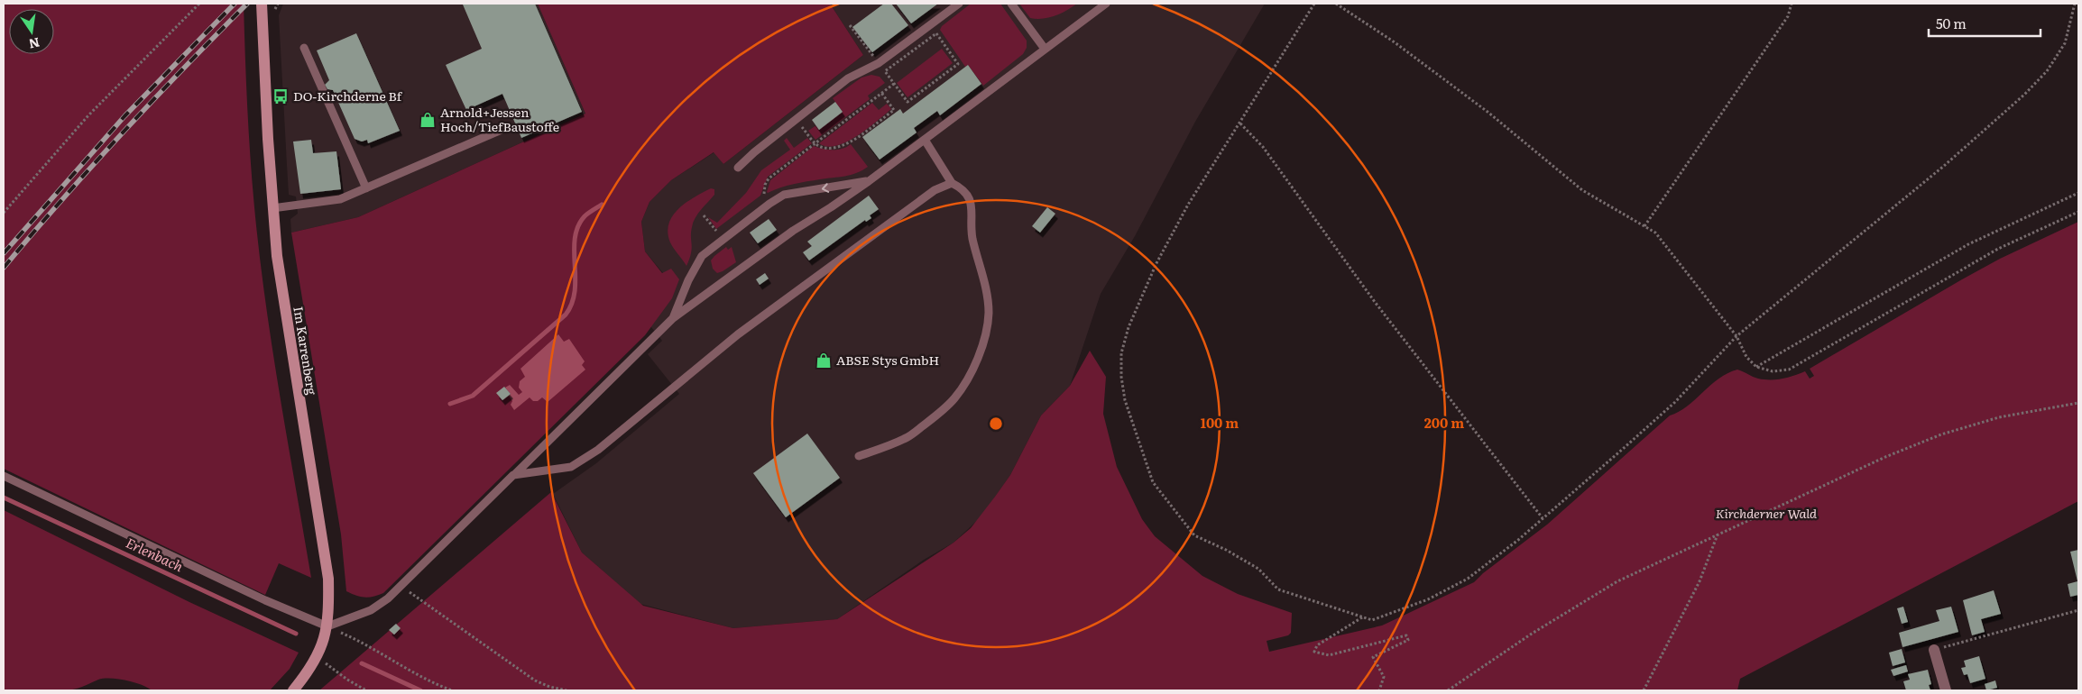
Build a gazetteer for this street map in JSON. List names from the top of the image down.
{
  "streets": {
    "street": ["Im Karrenberg"]
  },
  "water": ["Erlenbach"],
  "parks": ["Kirchderner Wald"],
  "places": {
    "bus stop": ["DO-Kirchderne Bf"],
    "shop": ["Arnold+Jessen Hoch/TiefBaustoffe", "ABSE Stys GmbH"]
  },
  "scale_bar": "50 m",
  "north": "bottom",
  "rings": ["100 m", "200 m"]
}
